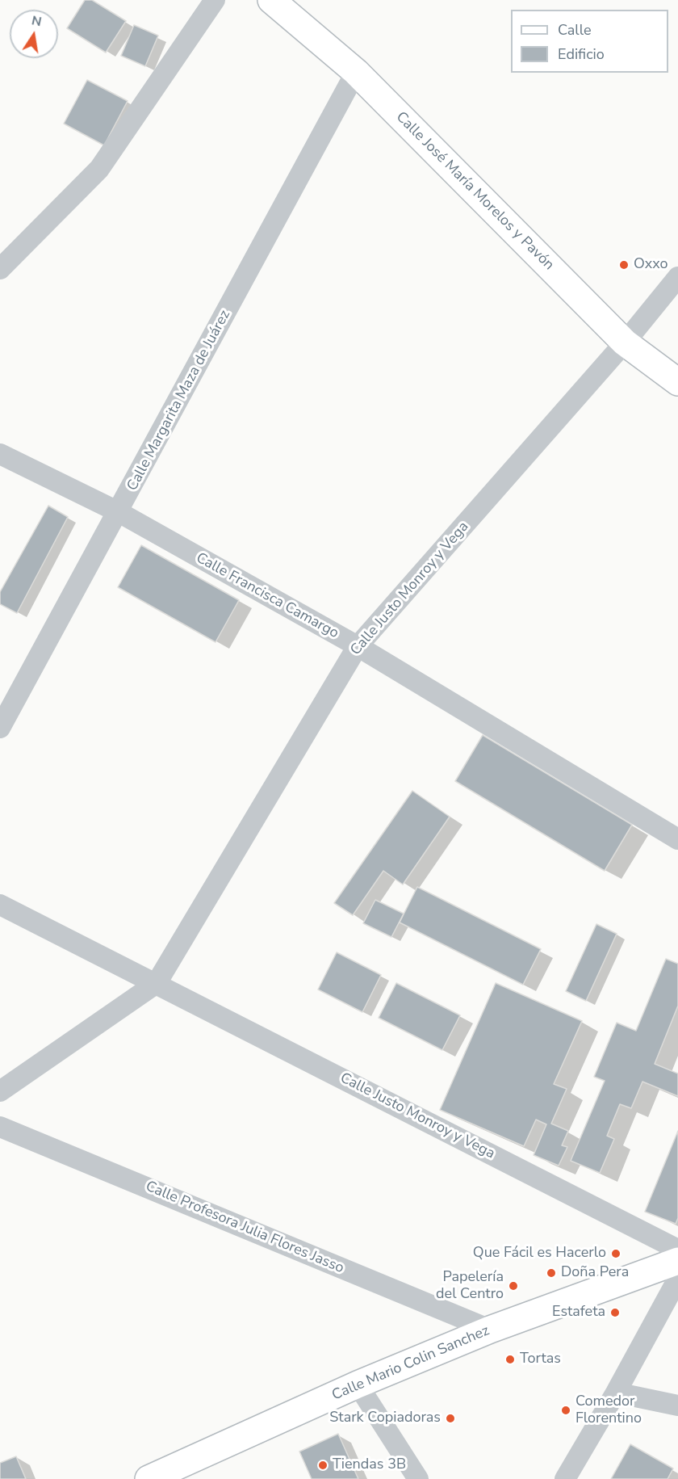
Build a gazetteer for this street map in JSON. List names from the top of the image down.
{
  "streets": {
    "main road": ["Calle José María Morelos y Pavón", "Calle Mario Colin Sanchez"],
    "street": [
      "Calle Margarita Maza de Juárez",
      "Calle Justo Monroy y Vega",
      "Calle Francisca Camargo",
      "Calle Profesora Julia Flores Jasso"
    ]
  },
  "crossings": [
    ["Calle José María Morelos y Pavón", "Calle Margarita Maza de Juárez"],
    ["Calle José María Morelos y Pavón", "Calle Justo Monroy y Vega"],
    ["Calle Margarita Maza de Juárez", "Calle Francisca Camargo"],
    ["Calle Justo Monroy y Vega", "Calle Francisca Camargo"],
    ["Calle Profesora Julia Flores Jasso", "Calle Mario Colin Sanchez"]
  ],
  "places": [
    "Oxxo",
    "Que Fácil es Hacerlo",
    "Doña Pera",
    "Papelería del Centro",
    "Estafeta",
    "Tortas",
    "Comedor Florentino",
    "Stark Copiadoras",
    "Tiendas 3B"
  ],
  "legend": ["Calle", "Edificio"],
  "north": "top"
}
